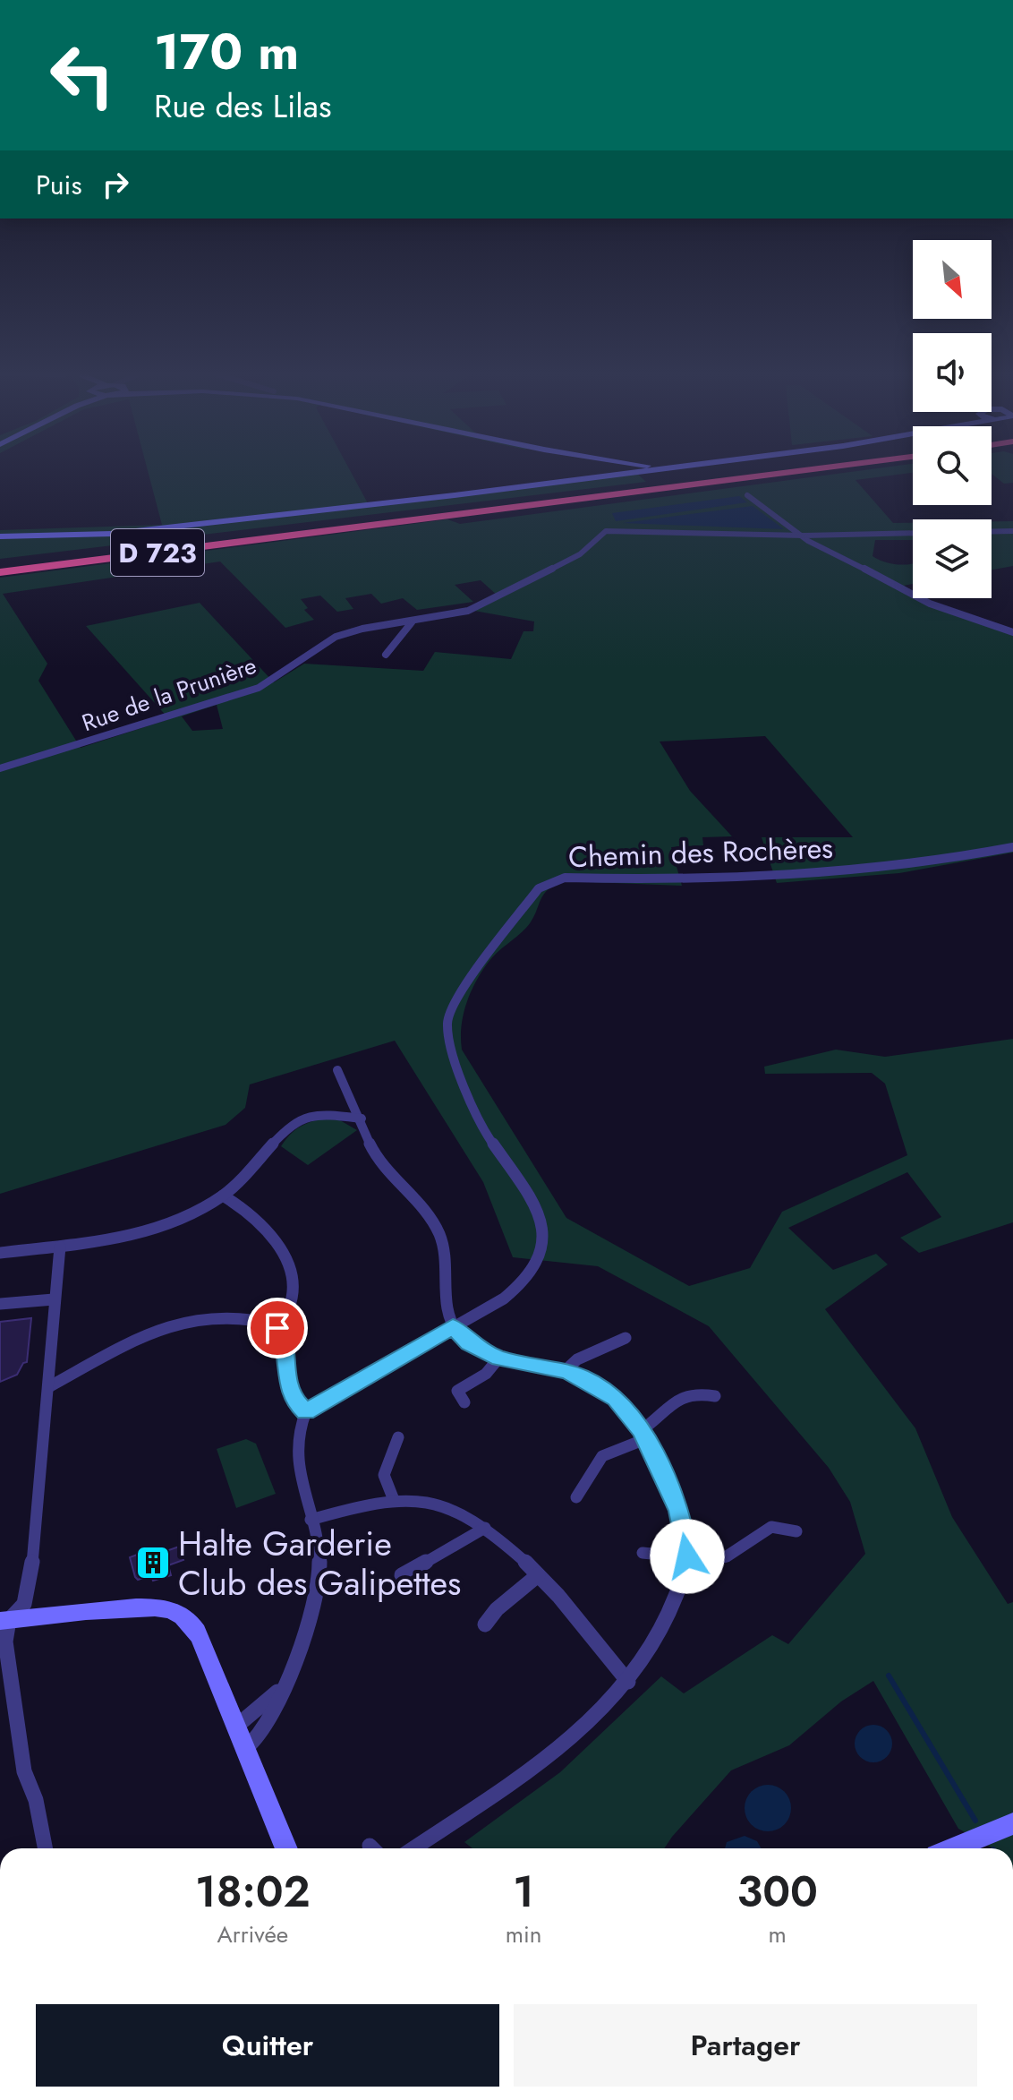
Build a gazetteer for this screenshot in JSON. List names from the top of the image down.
{
  "streets": {
    "highway": ["D 723"],
    "street": ["Rue de la Prunière", "Chemin des Rochères"]
  },
  "places": {
    "building": ["Halte Garderie Club des Galipettes"]
  },
  "north": "bottom right",
  "page": {
    "turn": ["170 m", "Rue des Lilas"],
    "then": "Puis",
    "eta": [
      "18:02",
      "Arrivée",
      "1",
      "min",
      "300",
      "m"
    ],
    "buttons": ["Quitter", "Partager"]
  }
}
